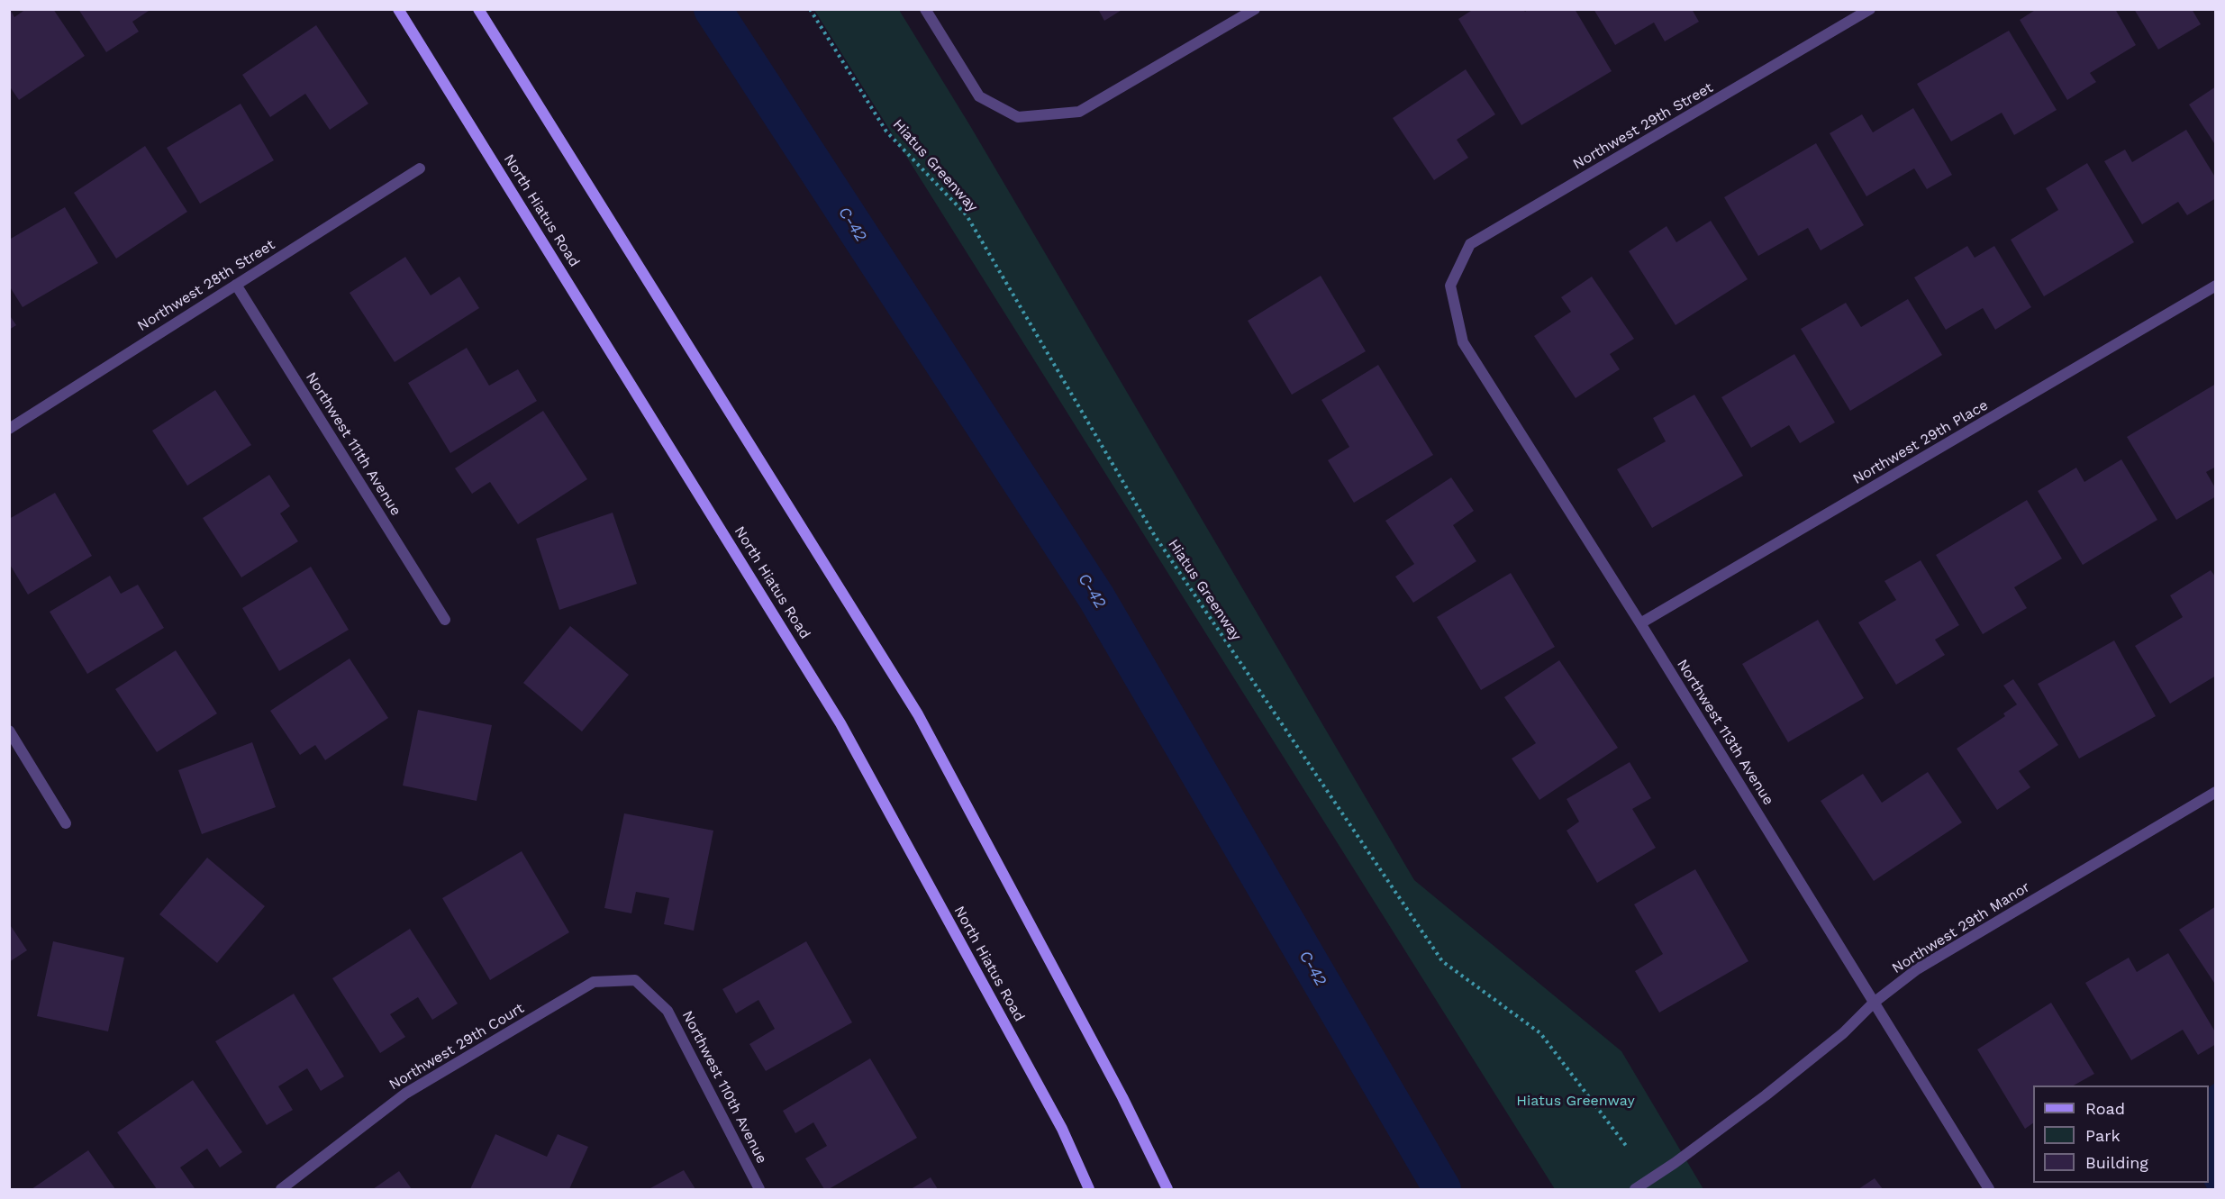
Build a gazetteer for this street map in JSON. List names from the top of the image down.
{
  "streets": {
    "main road": ["North Hiatus Road"],
    "street": [
      "Northwest 29th Street",
      "Northwest 28th Street",
      "Northwest 29th Place",
      "Northwest 111th Avenue",
      "Northwest 113th Avenue",
      "Northwest 29th Manor",
      "Northwest 29th Court",
      "Northwest 110th Avenue"
    ],
    "path": ["Hiatus Greenway"]
  },
  "crossings": [
    ["Northwest 29th Street", "Northwest 113th Avenue"],
    ["Northwest 28th Street", "Northwest 111th Avenue"],
    ["Northwest 29th Place", "Northwest 113th Avenue"],
    ["Northwest 113th Avenue", "Northwest 29th Manor"],
    ["Northwest 29th Court", "Northwest 110th Avenue"]
  ],
  "water": ["C-42"],
  "parks": ["Hiatus Greenway"],
  "legend": ["Road", "Park", "Building"]
}
